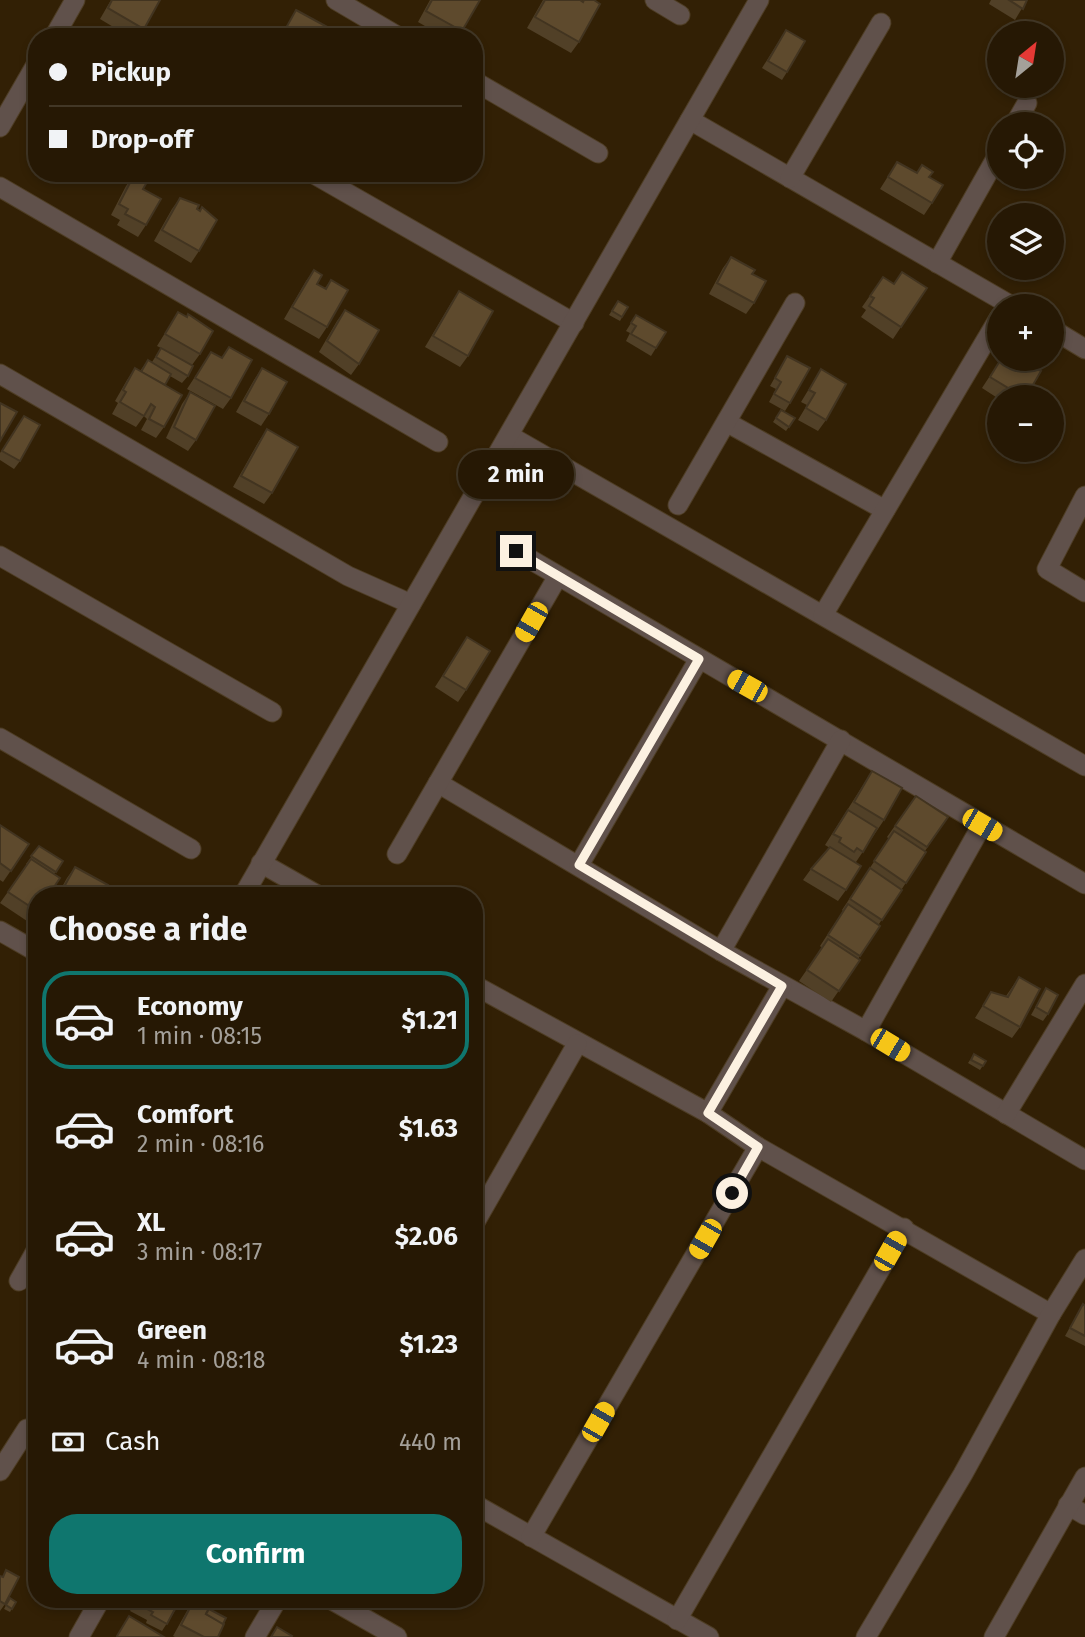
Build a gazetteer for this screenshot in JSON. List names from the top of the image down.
{
  "north": "top right",
  "page": {
    "map_buttons": ["+", "−"],
    "banner": ["Pickup", "Drop-off"],
    "bubble": "2 min",
    "heading": "Choose a ride",
    "list": [
      {
        "name": "Economy",
        "note": "1 min · 08:15",
        "value": "$1.21"
      },
      {
        "name": "Comfort",
        "note": "2 min · 08:16",
        "value": "$1.63"
      },
      {
        "name": "XL",
        "note": "3 min · 08:17",
        "value": "$2.06"
      },
      {
        "name": "Green",
        "note": "4 min · 08:18",
        "value": "$1.23"
      }
    ],
    "pay": ["Cash", "440 m"],
    "buttons": "Confirm"
  }
}
